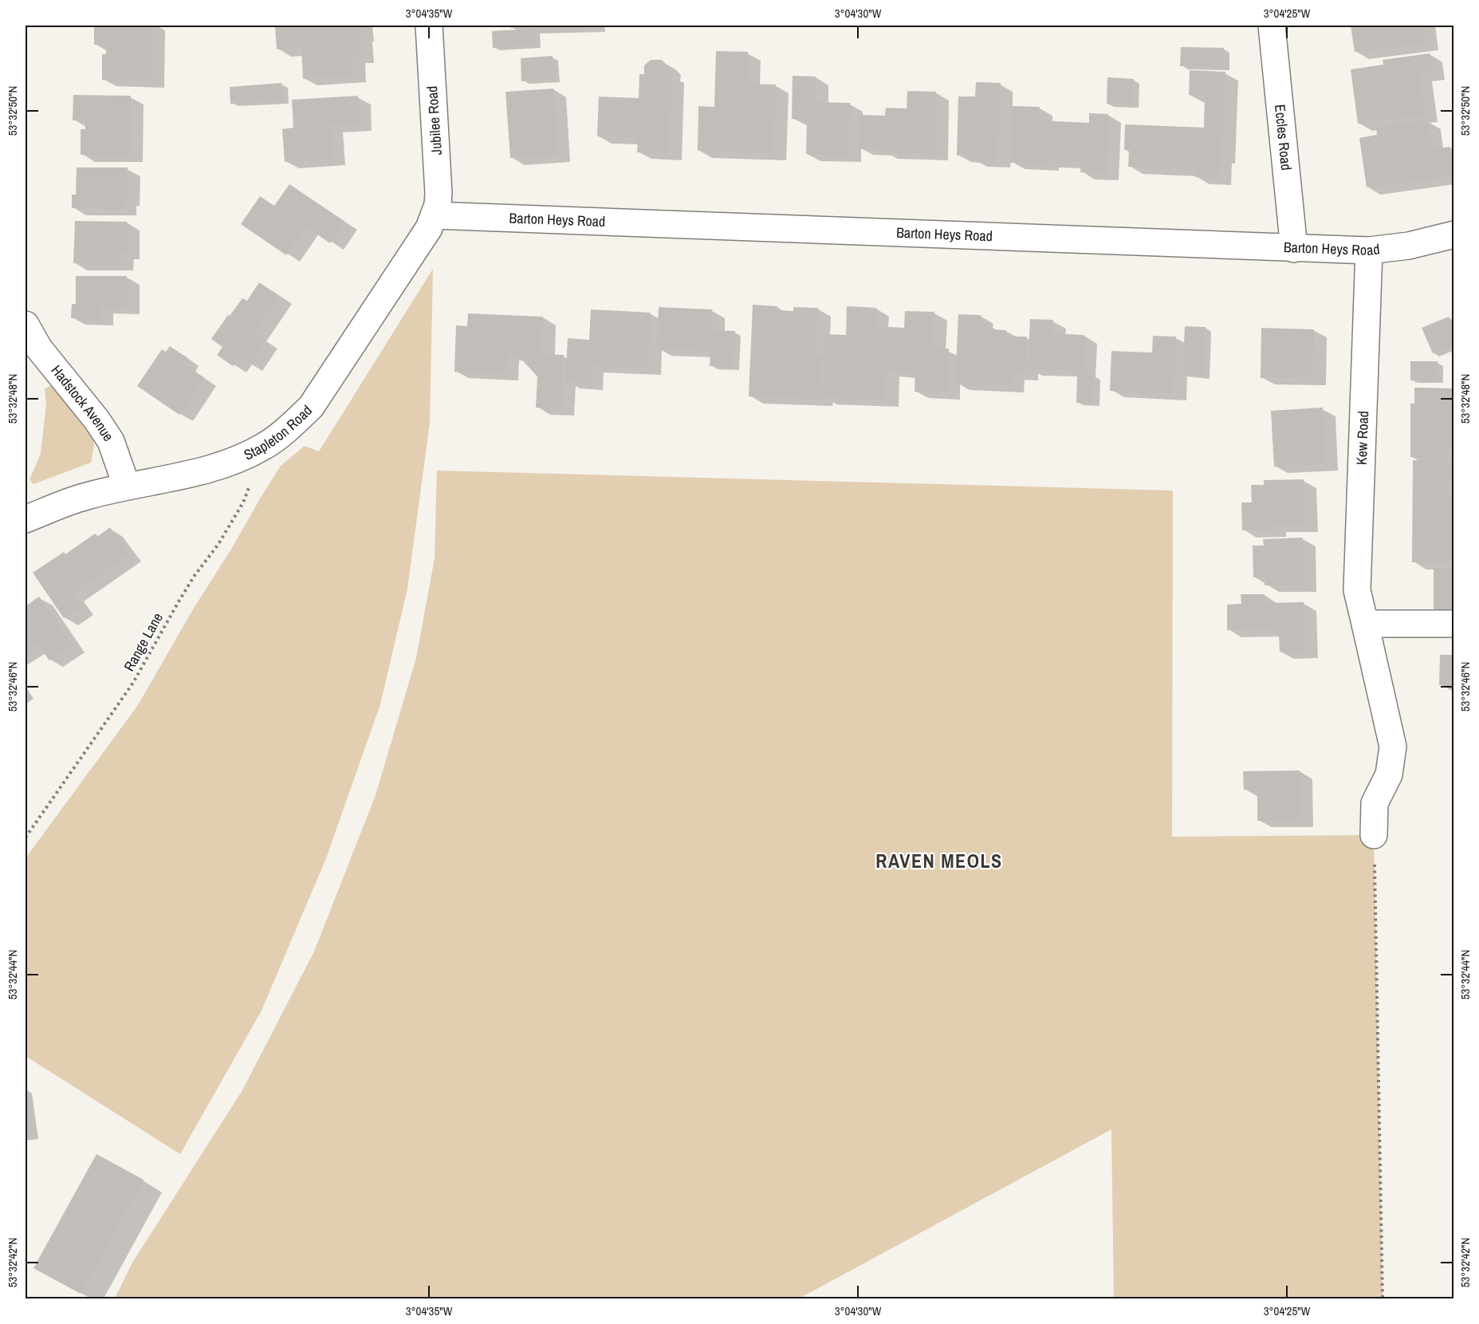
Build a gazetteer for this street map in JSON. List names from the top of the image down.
{
  "streets": {
    "street": [
      "Jubilee Road",
      "Eccles Road",
      "Barton Heys Road",
      "Hadstock Avenue",
      "Stapleton Road",
      "Kew Road"
    ],
    "path": ["Range Lane"]
  },
  "crossings": [
    ["Jubilee Road", "Barton Heys Road"],
    ["Jubilee Road", "Stapleton Road"],
    ["Eccles Road", "Barton Heys Road"],
    ["Barton Heys Road", "Stapleton Road"],
    ["Barton Heys Road", "Kew Road"],
    ["Hadstock Avenue", "Stapleton Road"],
    ["Stapleton Road", "Range Lane"]
  ],
  "districts": ["RAVEN MEOLS"],
  "coordinates": [
    "3°04'35\"W",
    "3°04'30\"W",
    "3°04'25\"W",
    "53°32'50\"N",
    "53°32'48\"N",
    "53°32'46\"N",
    "53°32'44\"N",
    "53°32'42\"N"
  ]
}
